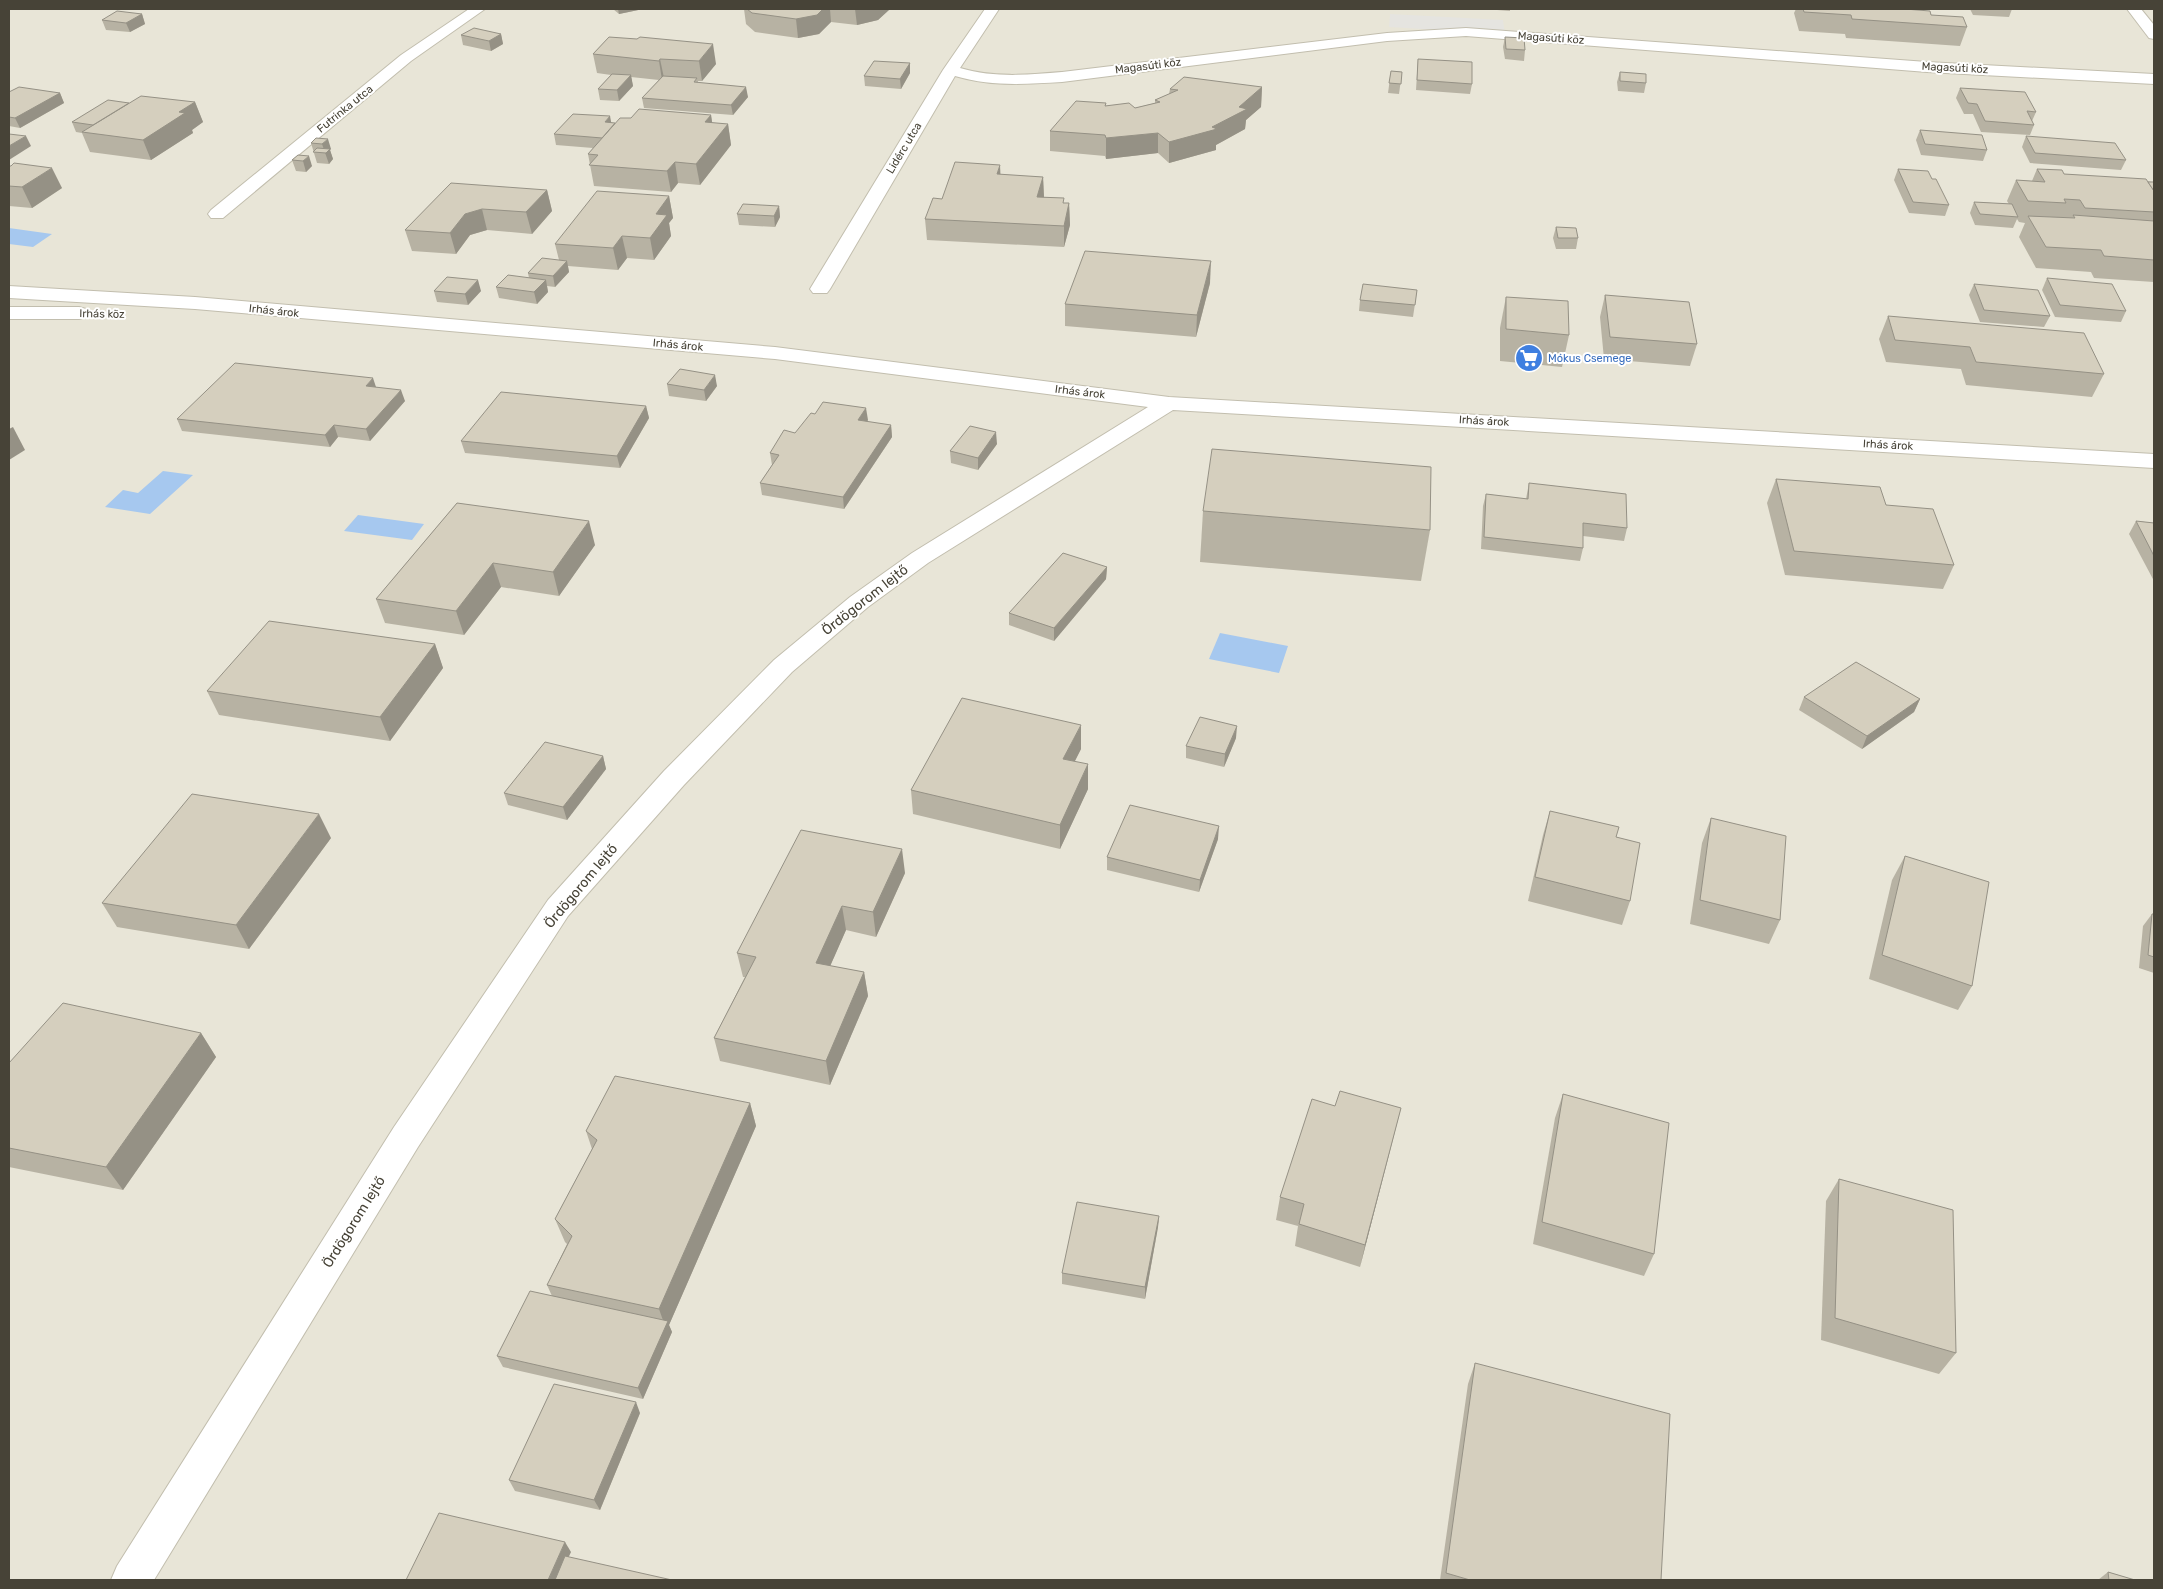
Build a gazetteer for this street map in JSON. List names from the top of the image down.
{
  "streets": {
    "street": [
      "Magasúti köz",
      "Futrinka utca",
      "Lidérc utca",
      "Irhás árok",
      "Irhás köz",
      "Ördögorom lejtő"
    ]
  },
  "crossings": [
    ["Magasúti köz", "Lidérc utca"],
    ["Irhás árok", "Irhás köz"],
    ["Irhás árok", "Ördögorom lejtő"]
  ],
  "places": {
    "supermarket": ["Mókus Csemege"]
  }
}
